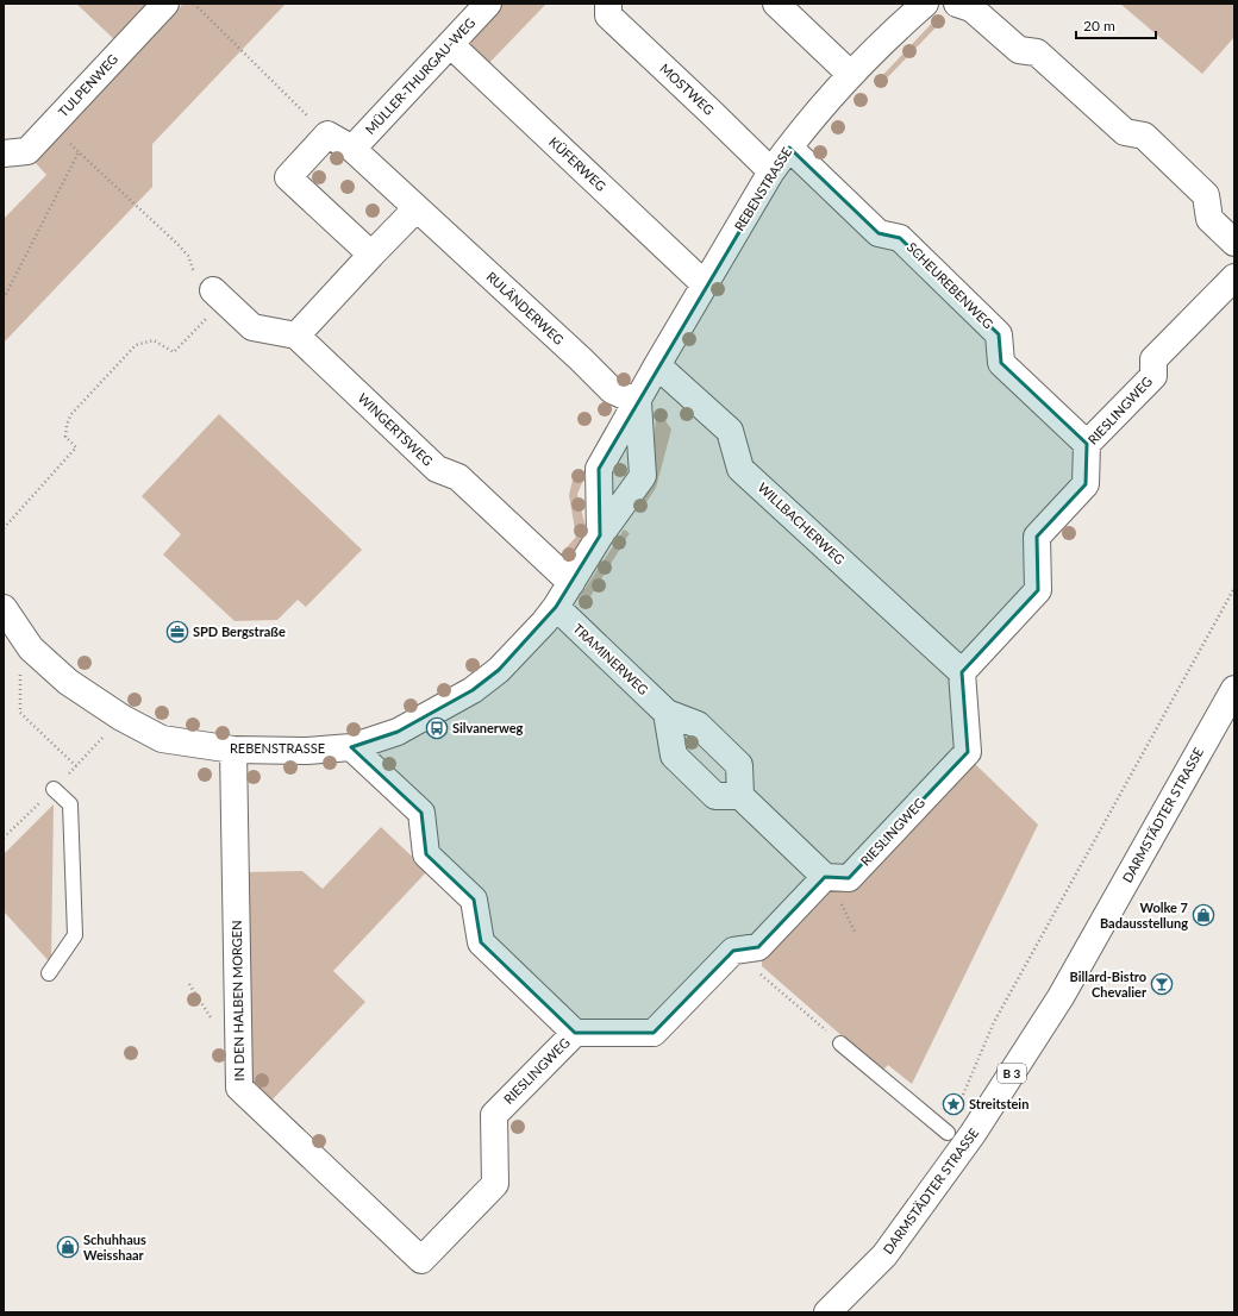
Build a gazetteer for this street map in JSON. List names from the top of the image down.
{
  "streets": {
    "street": [
      "MÜLLER-THURGAU-WEG",
      "TULPENWEG",
      "MOSTWEG",
      "KÜFERWEG",
      "REBENSTRASSE",
      "SCHEUREBENWEG",
      "RULÄNDERWEG",
      "RIESLINGWEG",
      "WINGERTSWEG",
      "WILLBACHERWEG",
      "TRAMINERWEG",
      "DARMSTÄDTER STRASSE",
      "IN DEN HALBEN MORGEN",
      "B 3"
    ]
  },
  "crossings": [
    ["MÜLLER-THURGAU-WEG", "KÜFERWEG"],
    ["MÜLLER-THURGAU-WEG", "RULÄNDERWEG"],
    ["MOSTWEG", "REBENSTRASSE"],
    ["KÜFERWEG", "REBENSTRASSE"],
    ["REBENSTRASSE", "SCHEUREBENWEG"],
    ["REBENSTRASSE", "RULÄNDERWEG"],
    ["REBENSTRASSE", "WINGERTSWEG"],
    ["REBENSTRASSE", "WILLBACHERWEG"],
    ["REBENSTRASSE", "TRAMINERWEG"],
    ["REBENSTRASSE", "IN DEN HALBEN MORGEN"],
    ["SCHEUREBENWEG", "RIESLINGWEG"],
    ["RIESLINGWEG", "WILLBACHERWEG"],
    ["RIESLINGWEG", "IN DEN HALBEN MORGEN"]
  ],
  "places": {
    "office": ["SPD Bergstraße"],
    "bus stop": ["Silvanerweg"],
    "shop": ["Wolke 7 Badausstellung", "Schuhhaus Weisshaar"],
    "bar": ["Billard-Bistro Chevalier"],
    "place": ["Streitstein"]
  },
  "scale_bar": "20 m"
}
